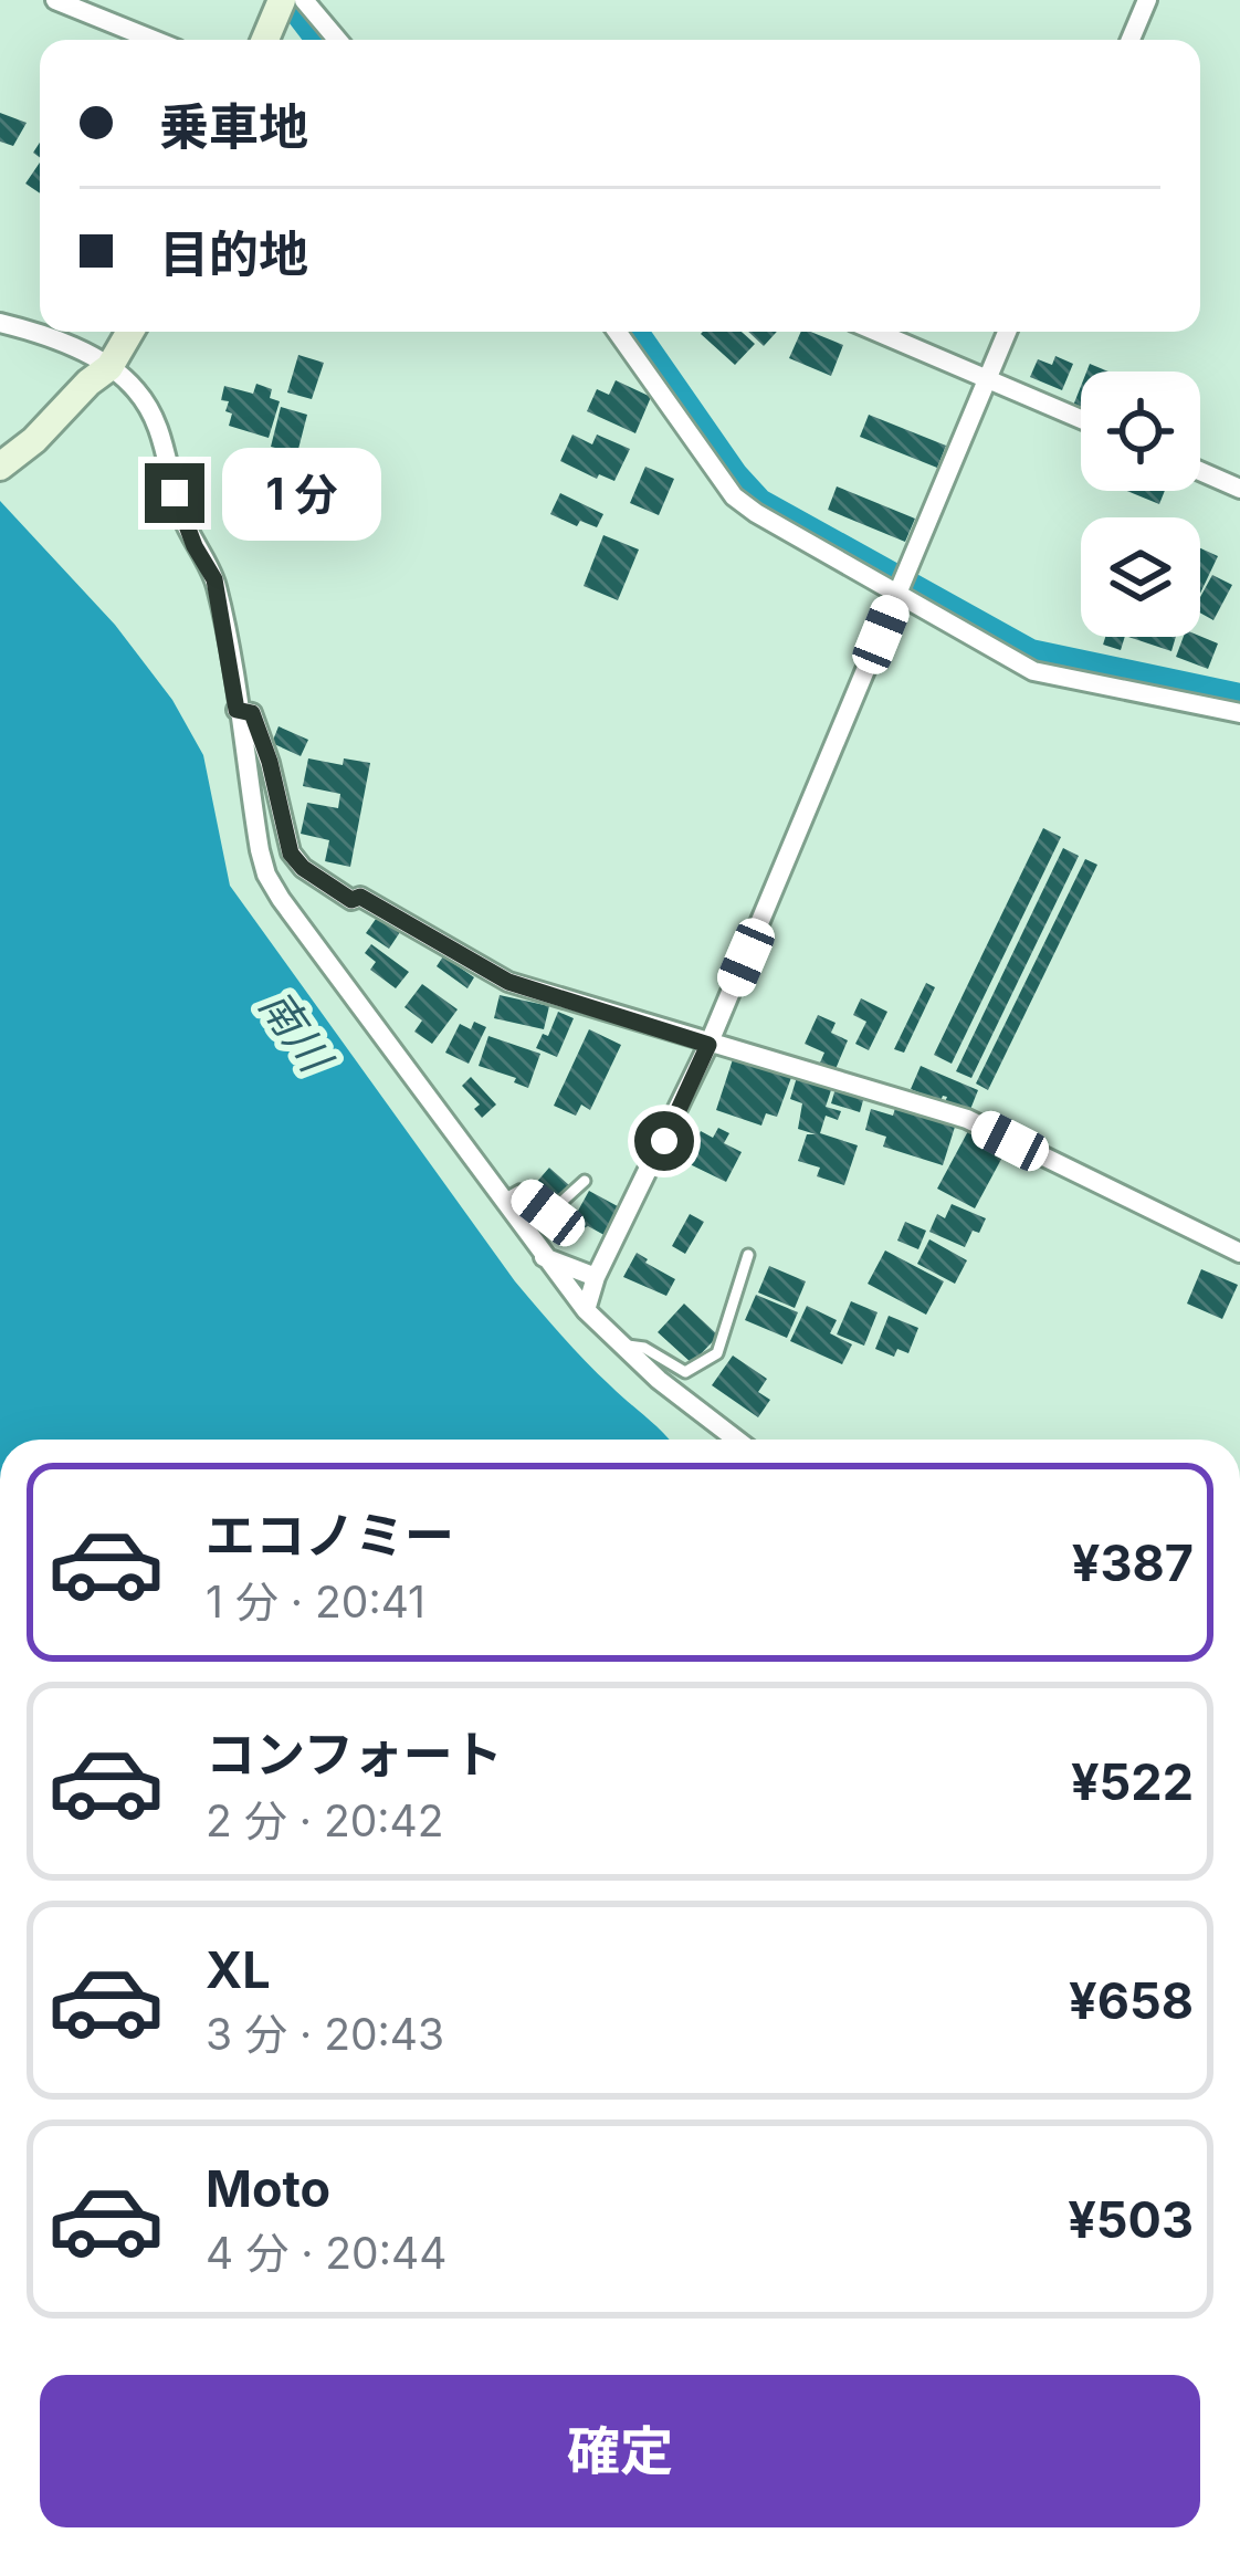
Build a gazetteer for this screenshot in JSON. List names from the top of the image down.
{
  "water": ["南川"],
  "page": {
    "banner": ["乗車地", "目的地"],
    "bubble": "1 分",
    "list": [
      {
        "name": "エコノミー",
        "note": "1 分 · 20:41",
        "value": "¥387"
      },
      {
        "name": "コンフォート",
        "note": "2 分 · 20:42",
        "value": "¥522"
      },
      {
        "name": "XL",
        "note": "3 分 · 20:43",
        "value": "¥658"
      },
      {
        "name": "Moto",
        "note": "4 分 · 20:44",
        "value": "¥503"
      }
    ],
    "buttons": "確定"
  }
}
